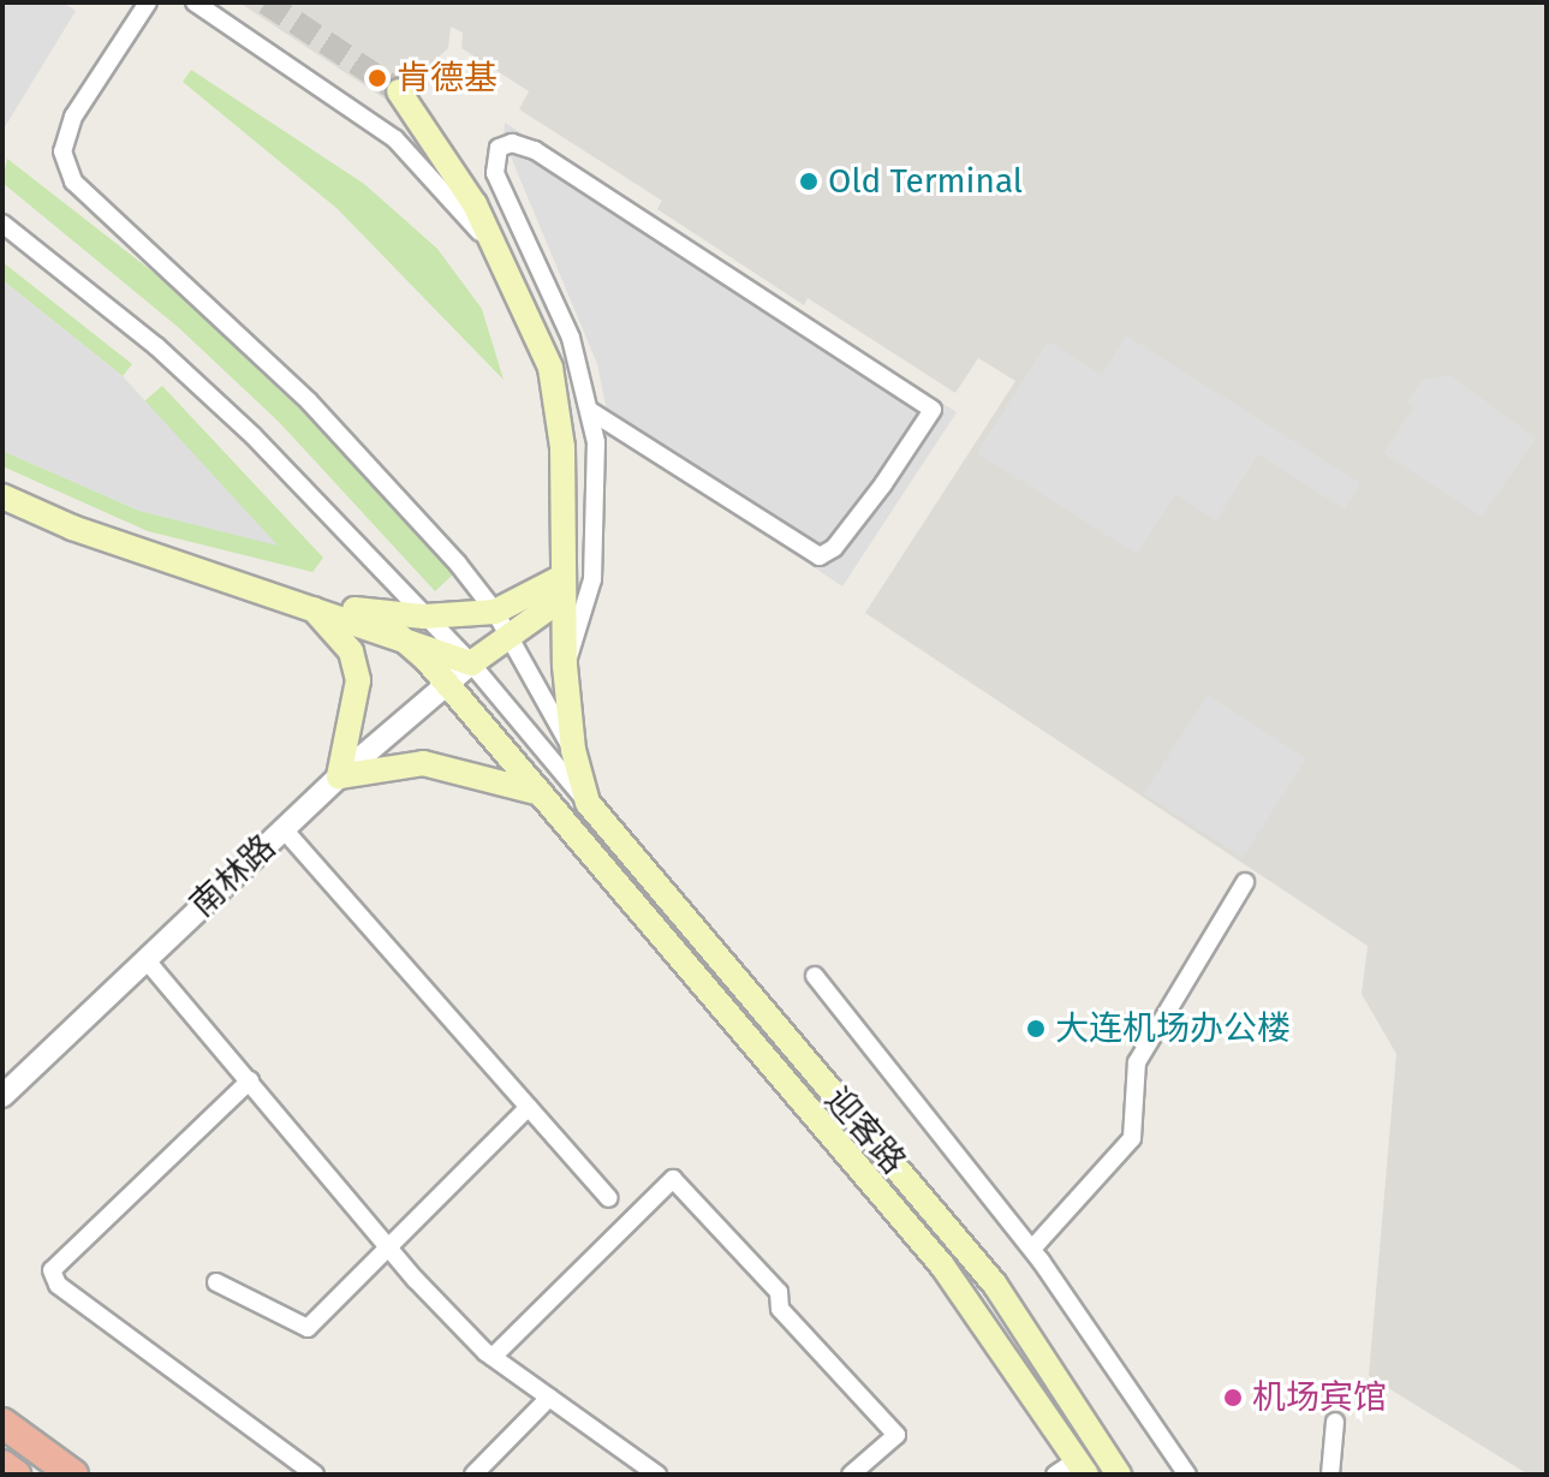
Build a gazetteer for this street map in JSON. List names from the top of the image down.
{
  "streets": {
    "main road": ["迎客路"],
    "street": ["南林路"]
  },
  "places": [
    "肯德基",
    "Old Terminal",
    "大连机场办公楼",
    "机场宾馆"
  ]
}
